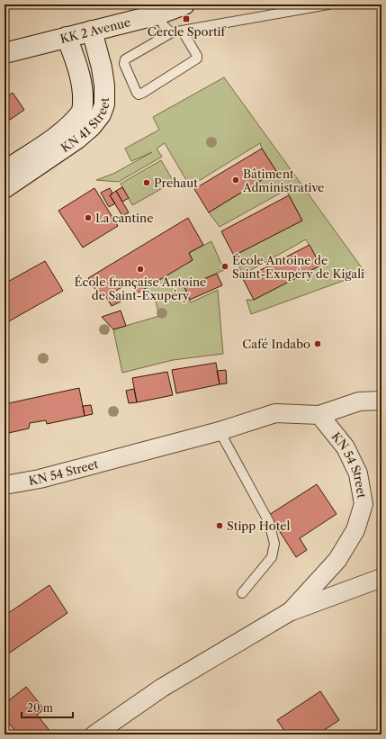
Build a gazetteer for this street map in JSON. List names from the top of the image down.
{
  "streets": {
    "main road": ["KK 2 Avenue", "KN 41 Street"],
    "street": ["KN 54 Street"]
  },
  "crossings": [
    ["KK 2 Avenue", "KN 41 Street"]
  ],
  "places": {
    "transit": ["Cercle Sportif"],
    "other": [
      "Bâtiment Administrative",
      "Prehaut",
      "La cantine",
      "École Antoine de Saint-Exupéry de Kigali",
      "École française Antoine de Saint-Exupéry",
      "Café Indabo",
      "Stipp Hotel"
    ]
  },
  "scale_bar": "20 m"
}
